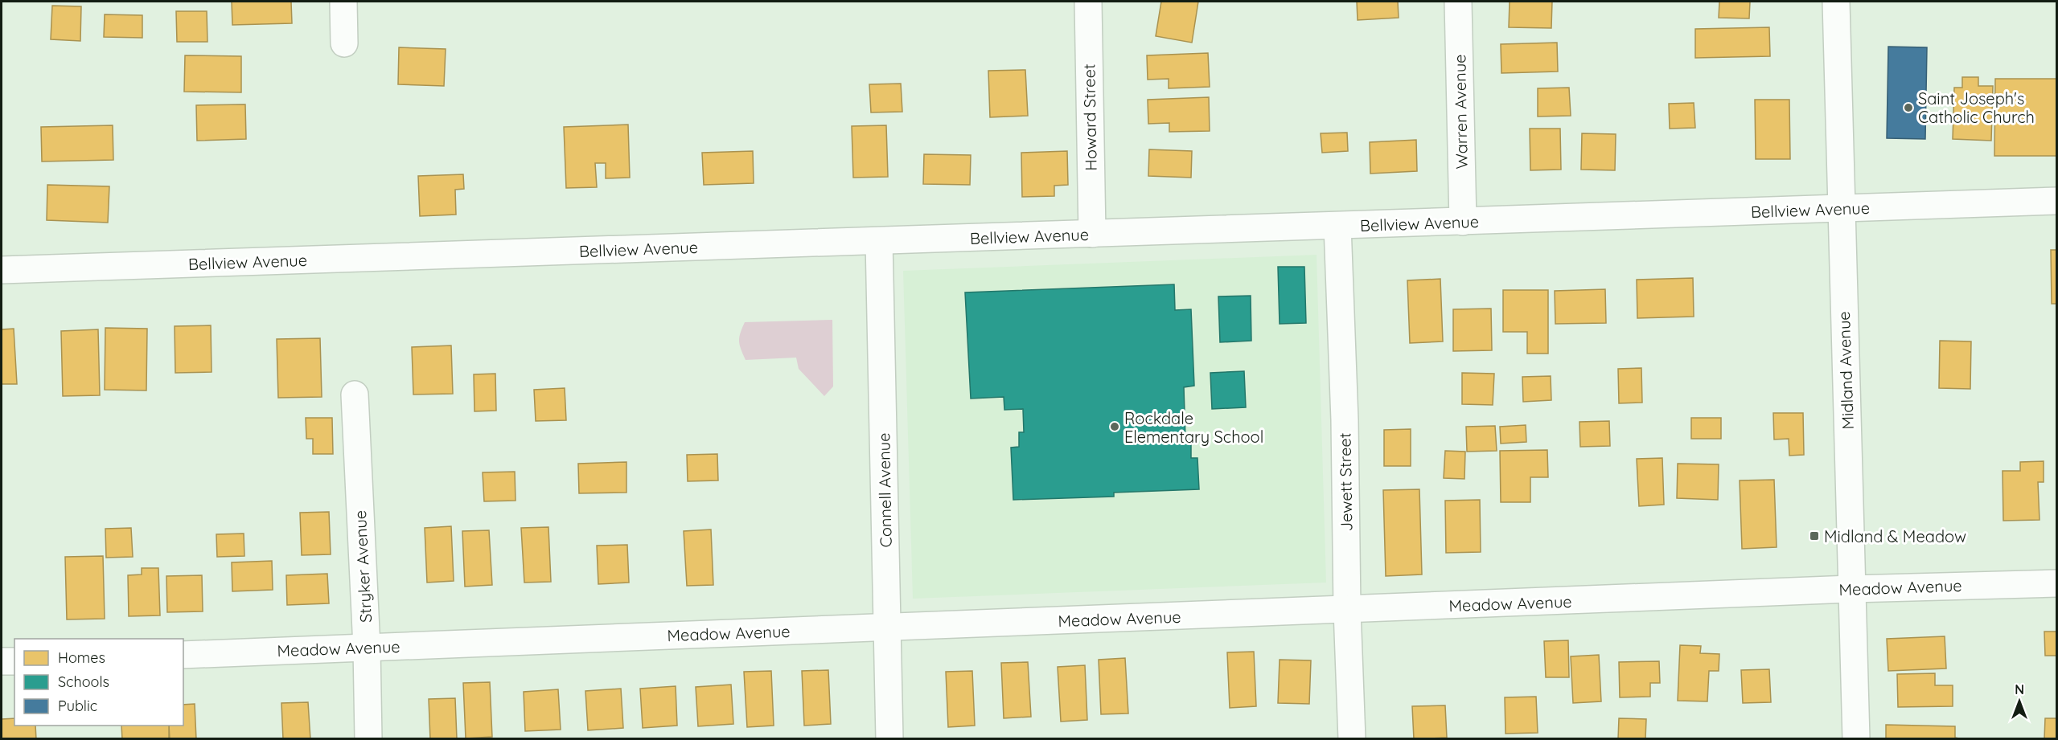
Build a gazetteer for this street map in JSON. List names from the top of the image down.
{
  "streets": {
    "street": [
      "Warren Avenue",
      "Howard Street",
      "Bellview Avenue",
      "Midland Avenue",
      "Jewett Street",
      "Connell Avenue",
      "Stryker Avenue",
      "Meadow Avenue"
    ]
  },
  "crossings": [
    ["Warren Avenue", "Bellview Avenue"],
    ["Howard Street", "Bellview Avenue"],
    ["Bellview Avenue", "Midland Avenue"],
    ["Bellview Avenue", "Jewett Street"],
    ["Bellview Avenue", "Connell Avenue"],
    ["Midland Avenue", "Meadow Avenue"],
    ["Jewett Street", "Meadow Avenue"],
    ["Connell Avenue", "Meadow Avenue"],
    ["Stryker Avenue", "Meadow Avenue"]
  ],
  "places": {
    "other": ["Saint Joseph's Catholic Church", "Rockdale Elementary School"],
    "transit": ["Midland & Meadow"]
  },
  "legend": ["Homes", "Schools", "Public"],
  "north": "top"
}
